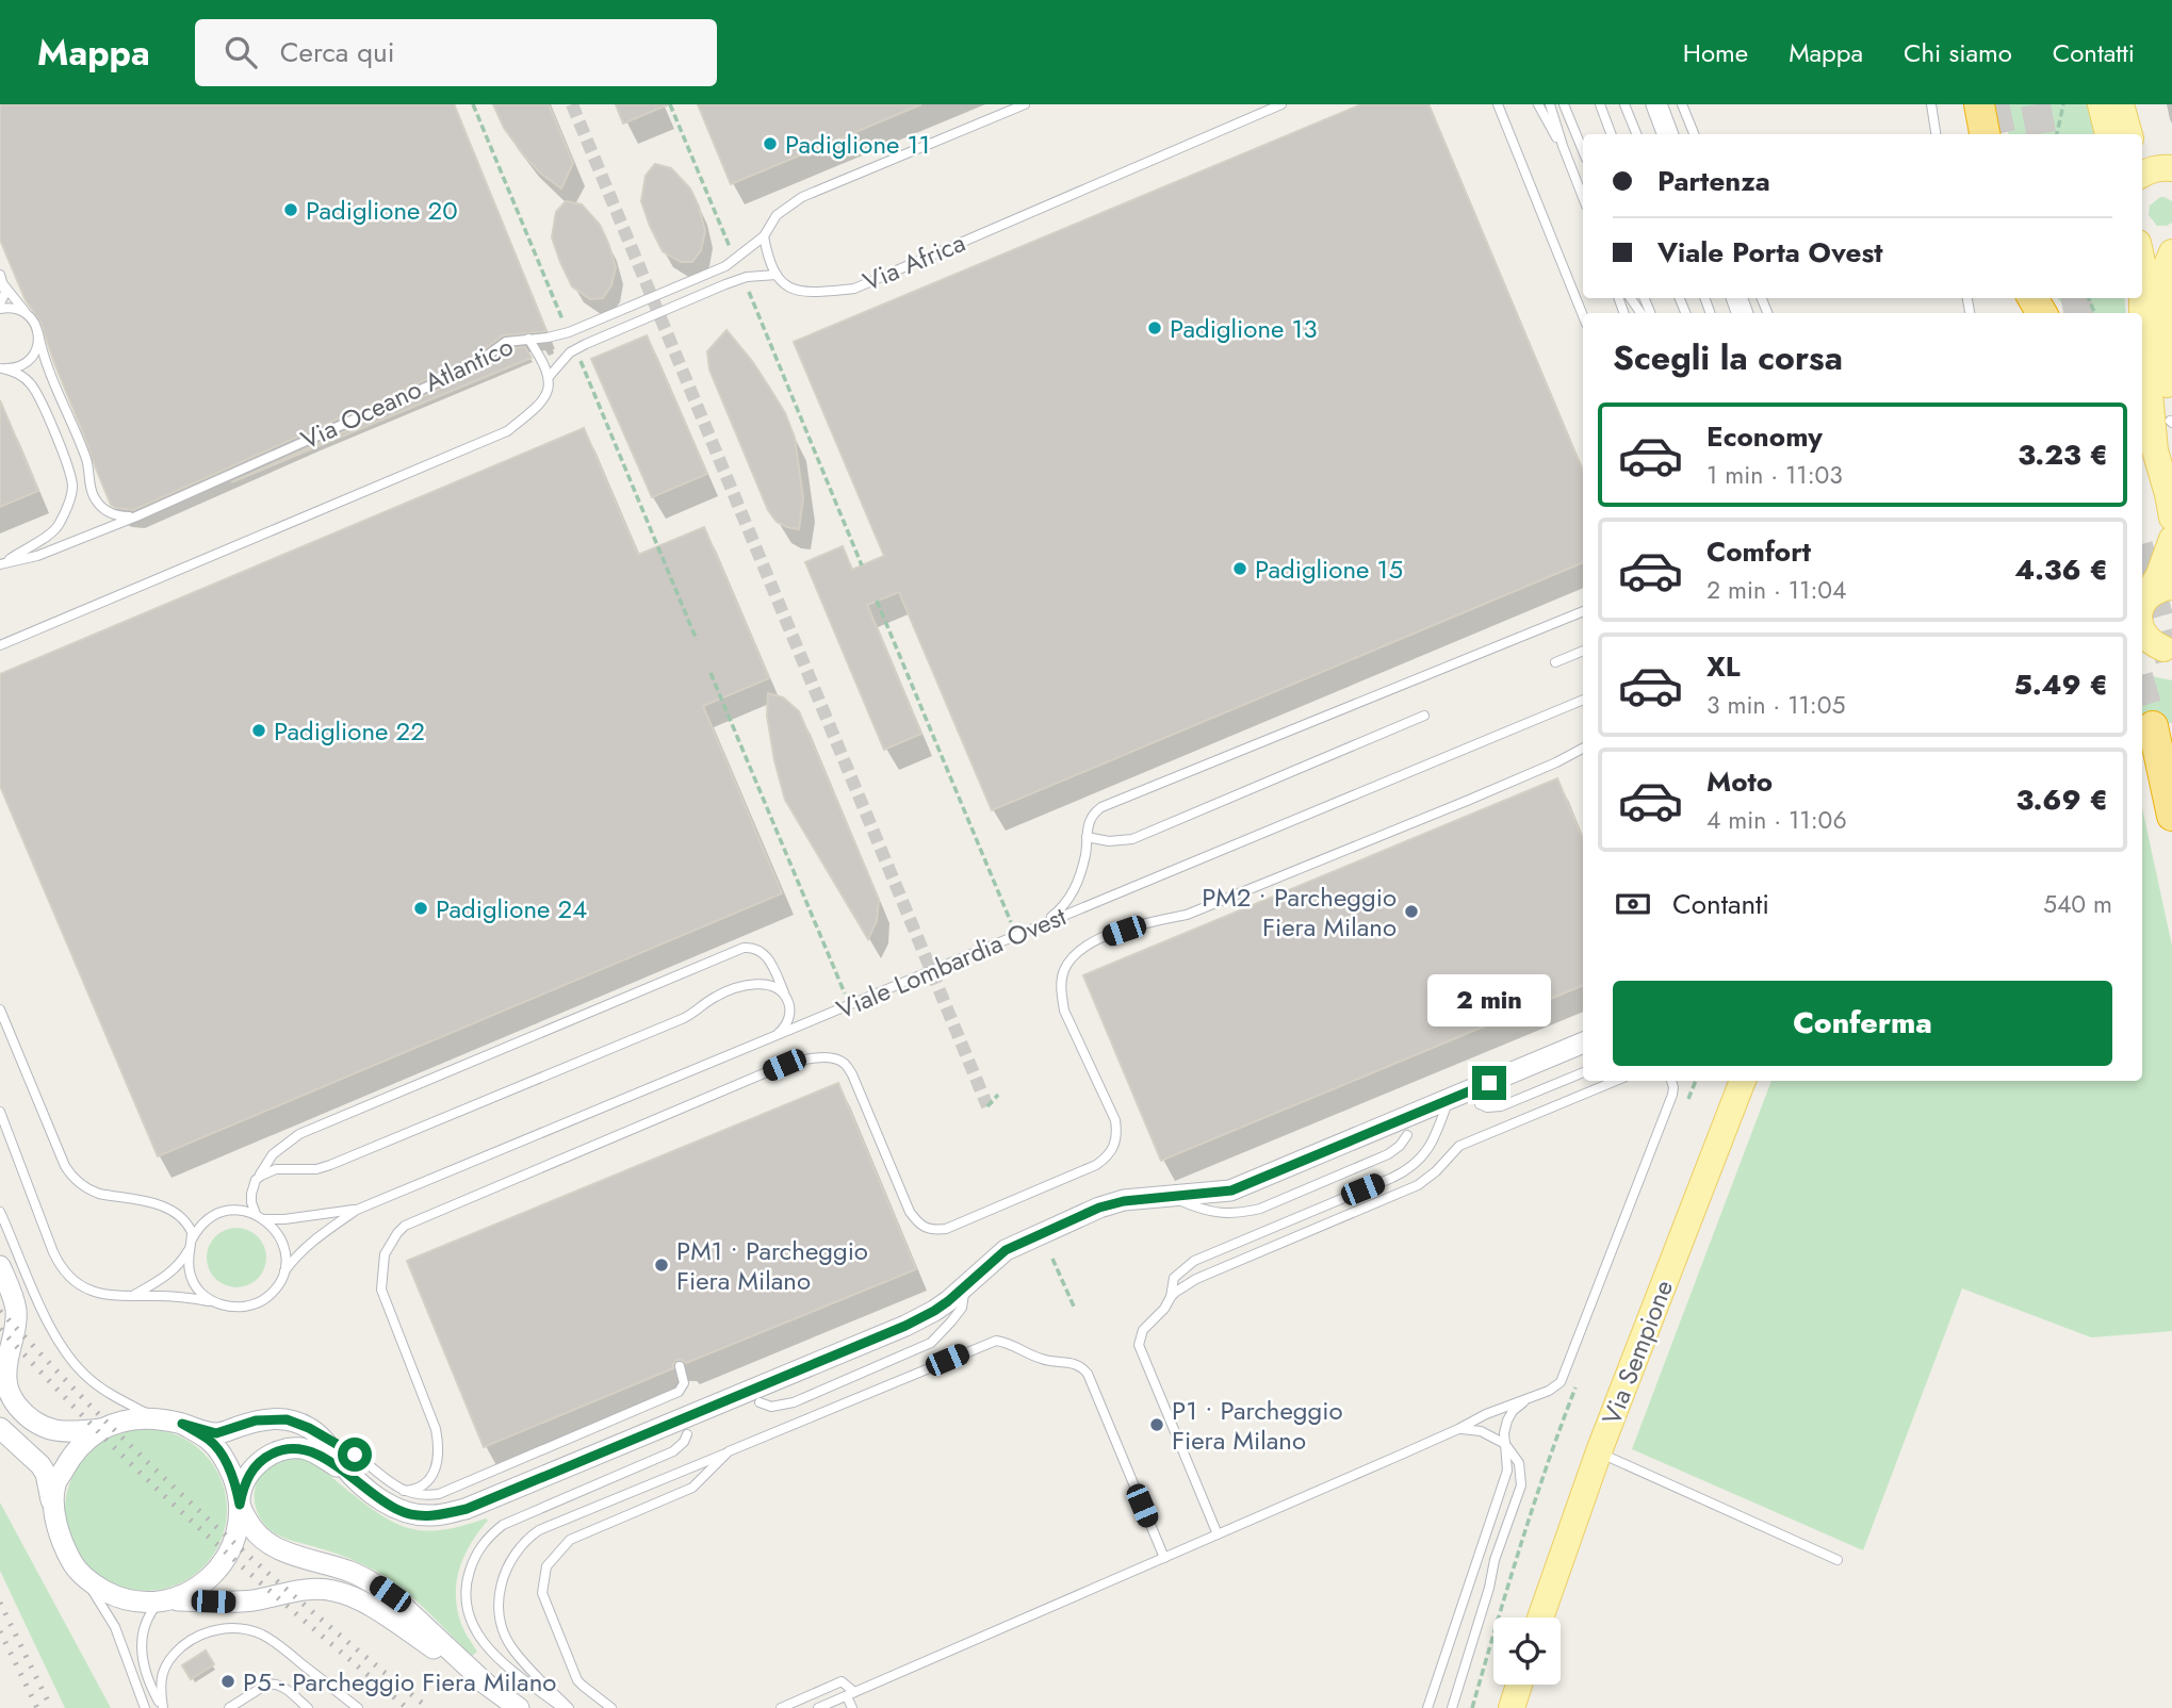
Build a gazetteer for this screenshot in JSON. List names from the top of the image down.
{
  "streets": {
    "main road": ["Via Sempione"],
    "lane": ["Via Africa", "Via Oceano Atlantico", "Viale Lombardia Ovest"]
  },
  "places": [
    "Padiglione 11",
    "Padiglione 20",
    "Padiglione 13",
    "Padiglione 15",
    "Padiglione 22",
    "Padiglione 24",
    "PM2 • Parcheggio Fiera Milano",
    "PM1 • Parcheggio Fiera Milano",
    "P1 • Parcheggio Fiera Milano",
    "P5 - Parcheggio Fiera Milano"
  ],
  "page": {
    "header": "Mappa",
    "search": "Cerca qui",
    "nav": [
      "Home",
      "Mappa",
      "Chi siamo",
      "Contatti"
    ],
    "banner": ["Partenza", "Viale Porta Ovest"],
    "heading": "Scegli la corsa",
    "list": [
      {
        "name": "Economy",
        "note": "1 min · 11:03",
        "value": "3.23 €"
      },
      {
        "name": "Comfort",
        "note": "2 min · 11:04",
        "value": "4.36 €"
      },
      {
        "name": "XL",
        "note": "3 min · 11:05",
        "value": "5.49 €"
      },
      {
        "name": "Moto",
        "note": "4 min · 11:06",
        "value": "3.69 €"
      }
    ],
    "pay": ["Contanti", "540 m"],
    "buttons": "Conferma",
    "bubble": "2 min"
  }
}
